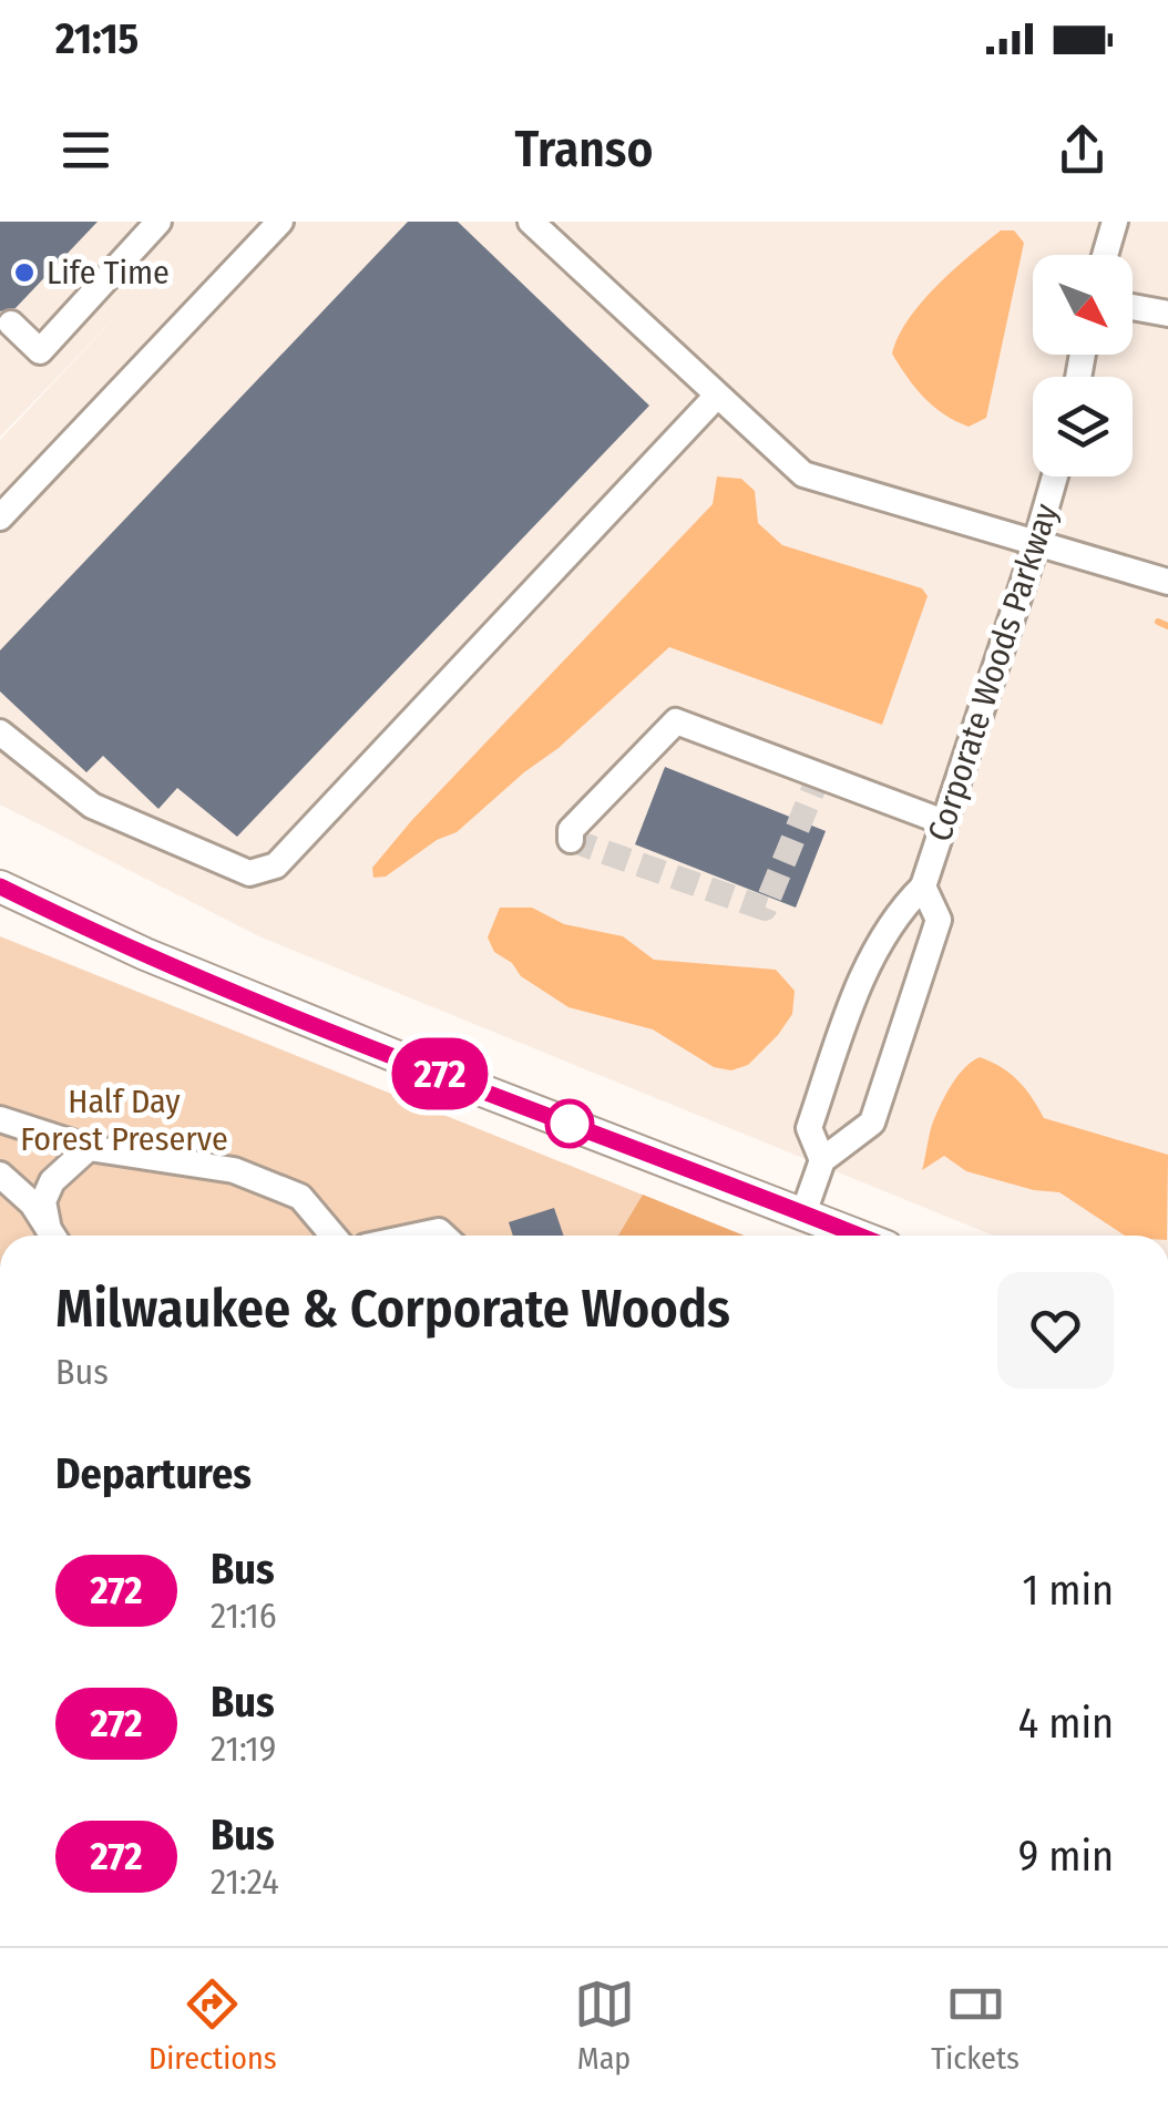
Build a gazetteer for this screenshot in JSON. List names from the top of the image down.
{
  "streets": {
    "street": ["Corporate Woods Parkway"]
  },
  "parks": ["Half Day Forest Preserve"],
  "places": ["Life Time"],
  "lines": ["bus line 272"],
  "north": "bottom right",
  "page": {
    "status": "21:15",
    "header": "Transo",
    "on_map": "272",
    "heading": [
      ["Milwaukee & Corporate Woods", "Bus"],
      "Departures"
    ],
    "list": [
      {
        "mark": "272",
        "name": "Bus",
        "note": "21:16",
        "value": "1 min"
      },
      {
        "mark": "272",
        "name": "Bus",
        "note": "21:19",
        "value": "4 min"
      },
      {
        "mark": "272",
        "name": "Bus",
        "note": "21:24",
        "value": "9 min"
      }
    ],
    "tabs": ["Directions", "Map", "Tickets"]
  }
}
